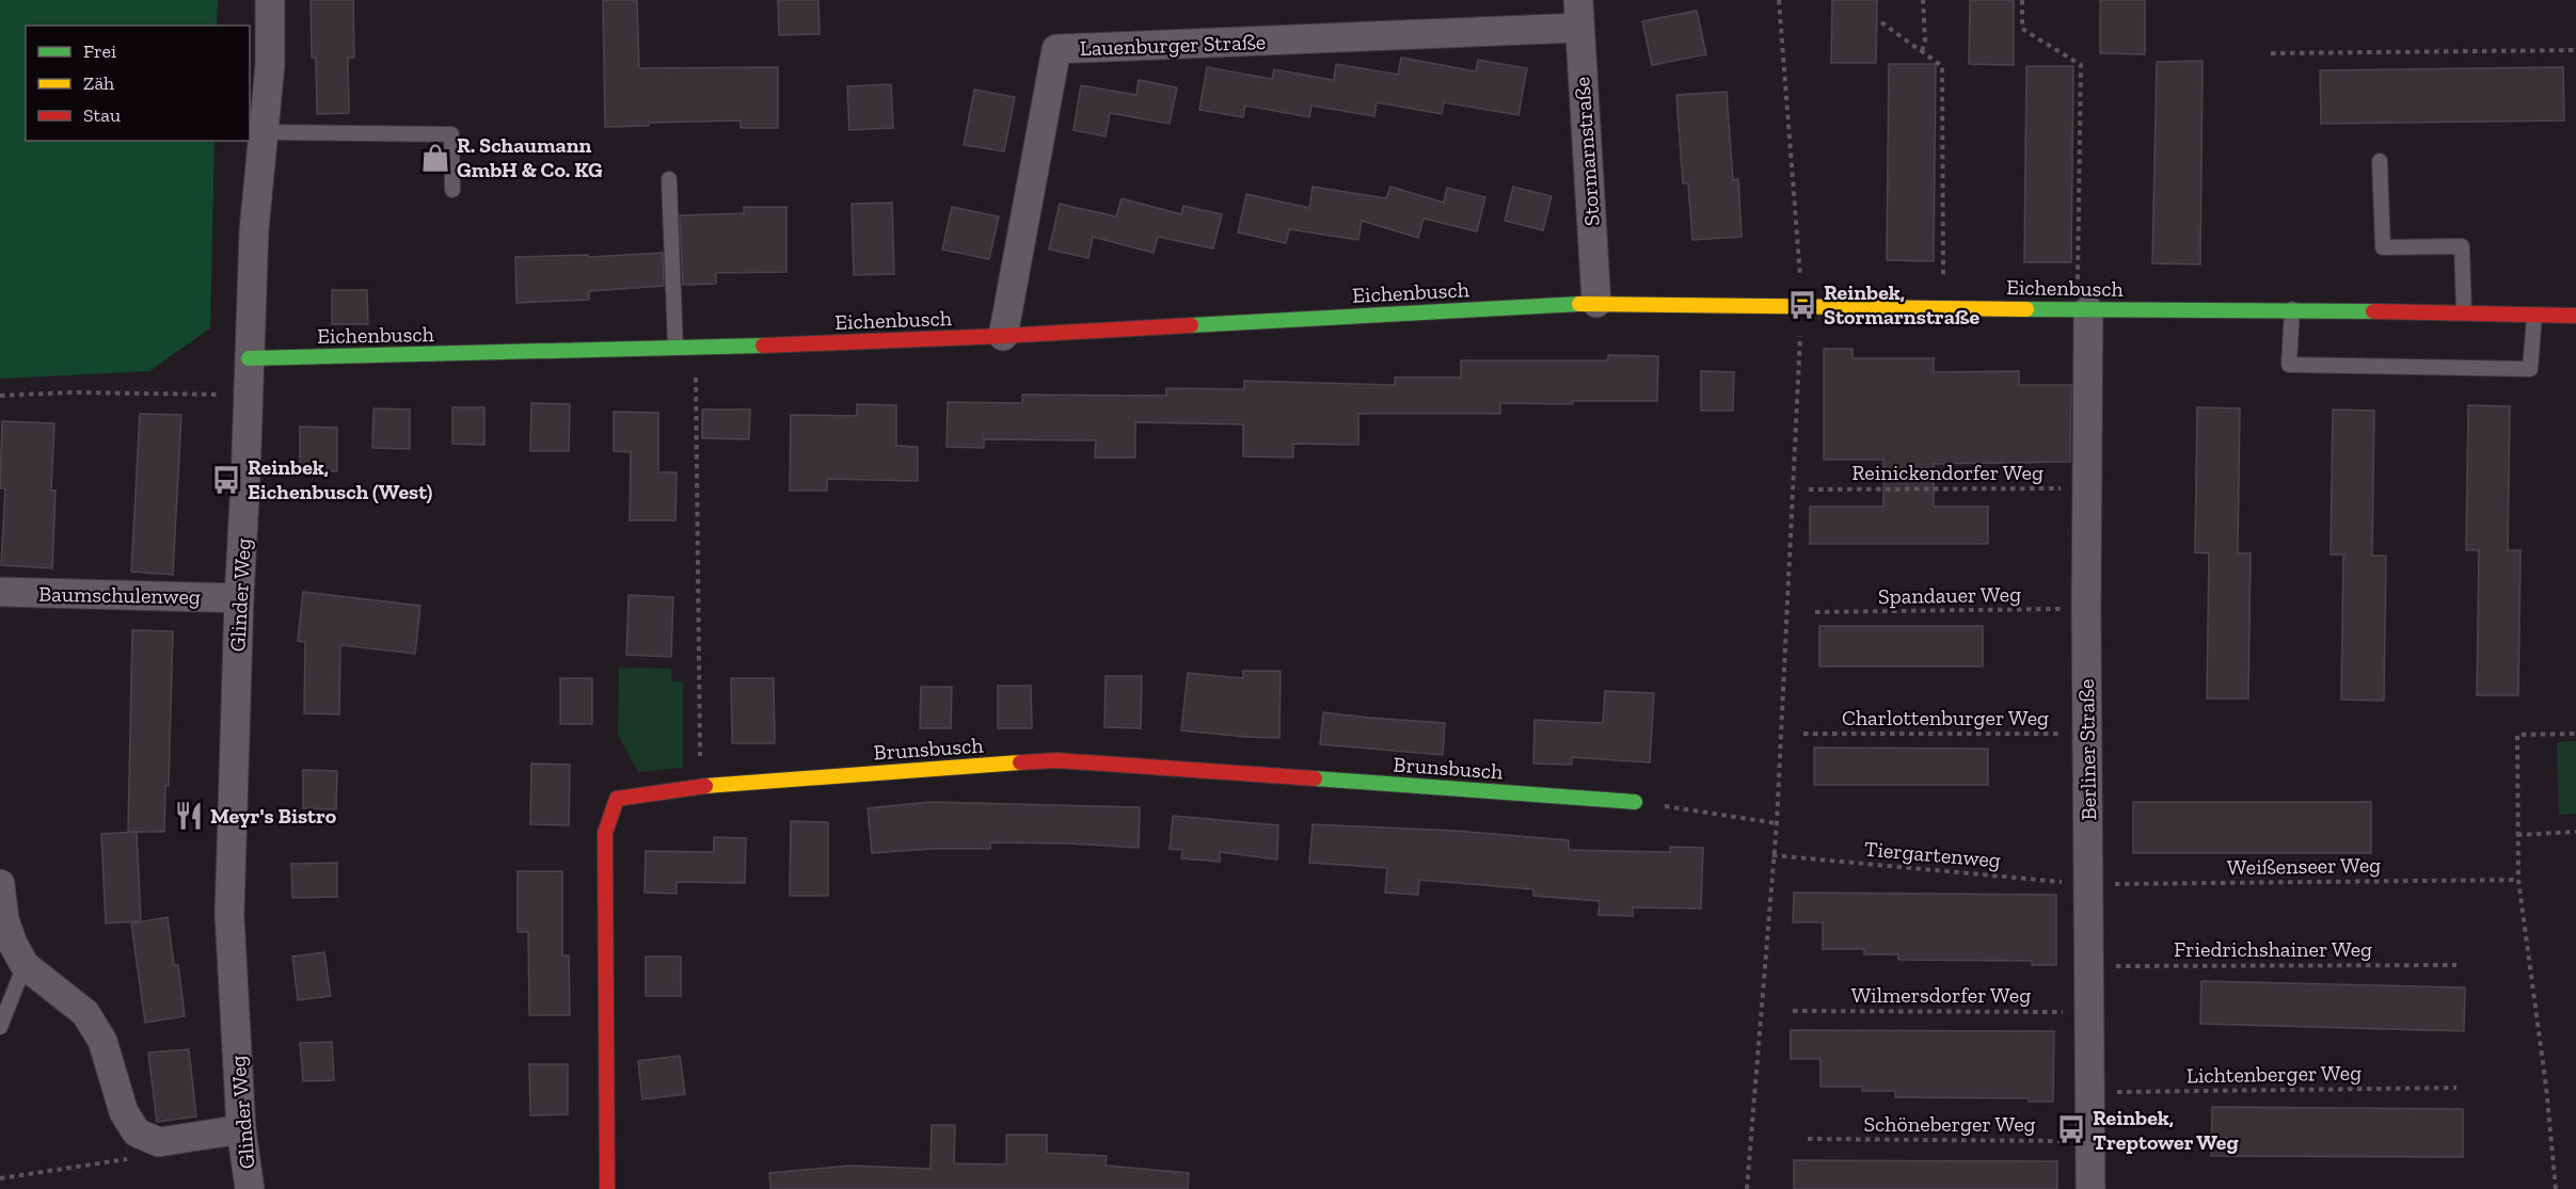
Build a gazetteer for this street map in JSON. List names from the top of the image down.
{
  "streets": {
    "street": [
      "Lauenburger Straße",
      "Stormarnstraße",
      "Eichenbusch",
      "Baumschulenweg",
      "Glinder Weg",
      "Brunsbusch",
      "Berliner Straße"
    ],
    "path": [
      "Reinickendorfer Weg",
      "Spandauer Weg",
      "Charlottenburger Weg",
      "Tiergartenweg",
      "Weißenseer Weg",
      "Friedrichshainer Weg",
      "Wilmersdorfer Weg",
      "Lichtenberger Weg",
      "Schöneberger Weg"
    ]
  },
  "crossings": [
    ["Lauenburger Straße", "Stormarnstraße"],
    ["Lauenburger Straße", "Eichenbusch"],
    ["Stormarnstraße", "Eichenbusch"],
    ["Eichenbusch", "Glinder Weg"],
    ["Eichenbusch", "Berliner Straße"],
    ["Reinickendorfer Weg", "Berliner Straße"],
    ["Baumschulenweg", "Glinder Weg"],
    ["Spandauer Weg", "Berliner Straße"],
    ["Charlottenburger Weg", "Berliner Straße"],
    ["Berliner Straße", "Tiergartenweg"],
    ["Berliner Straße", "Weißenseer Weg"],
    ["Berliner Straße", "Friedrichshainer Weg"],
    ["Berliner Straße", "Wilmersdorfer Weg"],
    ["Berliner Straße", "Lichtenberger Weg"],
    ["Berliner Straße", "Schöneberger Weg"],
    ["Tiergartenweg", "Weißenseer Weg"]
  ],
  "places": {
    "shop": ["R. Schaumann GmbH & Co. KG"],
    "bus stop": ["Reinbek, Stormarnstraße", "Reinbek, Eichenbusch (West)", "Reinbek, Treptower Weg"],
    "restaurant": ["Meyr's Bistro"]
  },
  "legend": ["Frei", "Zäh", "Stau"]
}
